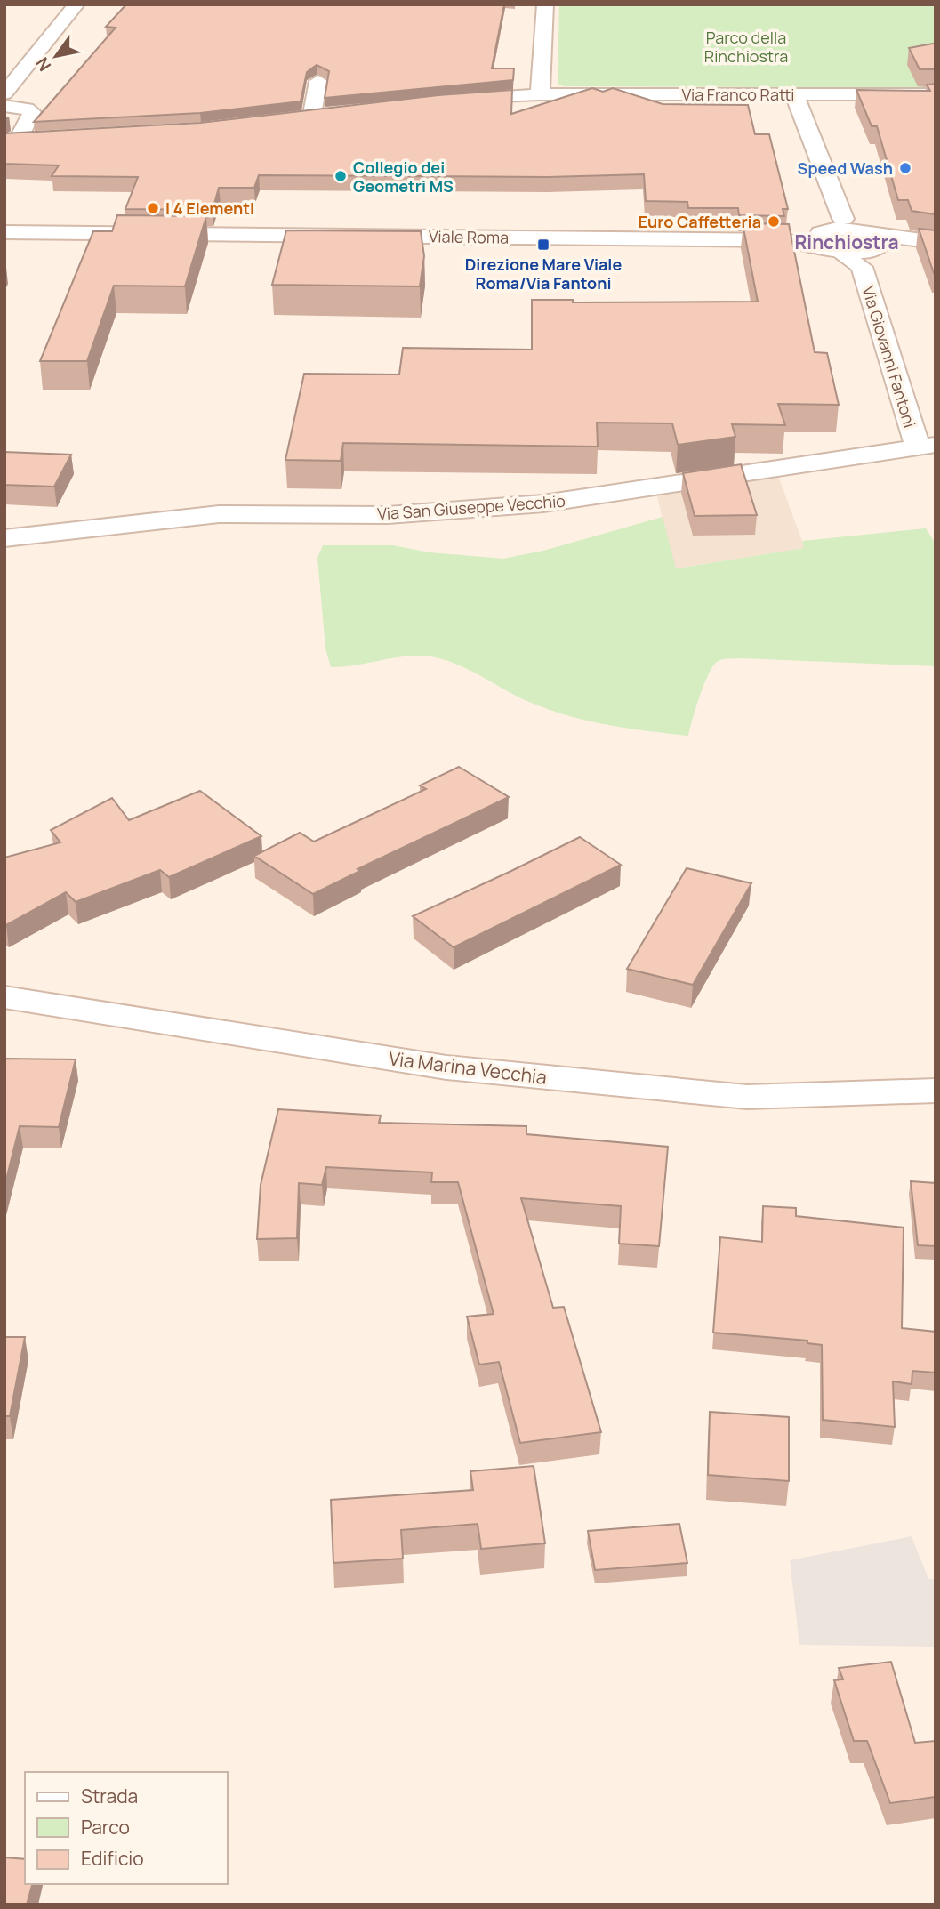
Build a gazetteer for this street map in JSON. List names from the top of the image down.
{
  "streets": {
    "street": [
      "Via Franco Ratti",
      "Viale Roma",
      "Via Giovanni Fantoni",
      "Via San Giuseppe Vecchio",
      "Via Marina Vecchia"
    ]
  },
  "crossings": [
    ["Viale Roma", "Via Giovanni Fantoni"],
    ["Via Giovanni Fantoni", "Via San Giuseppe Vecchio"]
  ],
  "districts": ["Rinchiostra"],
  "parks": ["Parco della Rinchiostra"],
  "places": {
    "other": [
      "Speed Wash",
      "Collegio dei Geometri MS",
      "I 4 Elementi",
      "Euro Caffetteria"
    ],
    "transit": ["Direzione Mare Viale Roma/Via Fantoni"]
  },
  "legend": ["Strada", "Parco", "Edificio"],
  "north": "bottom left"
}
